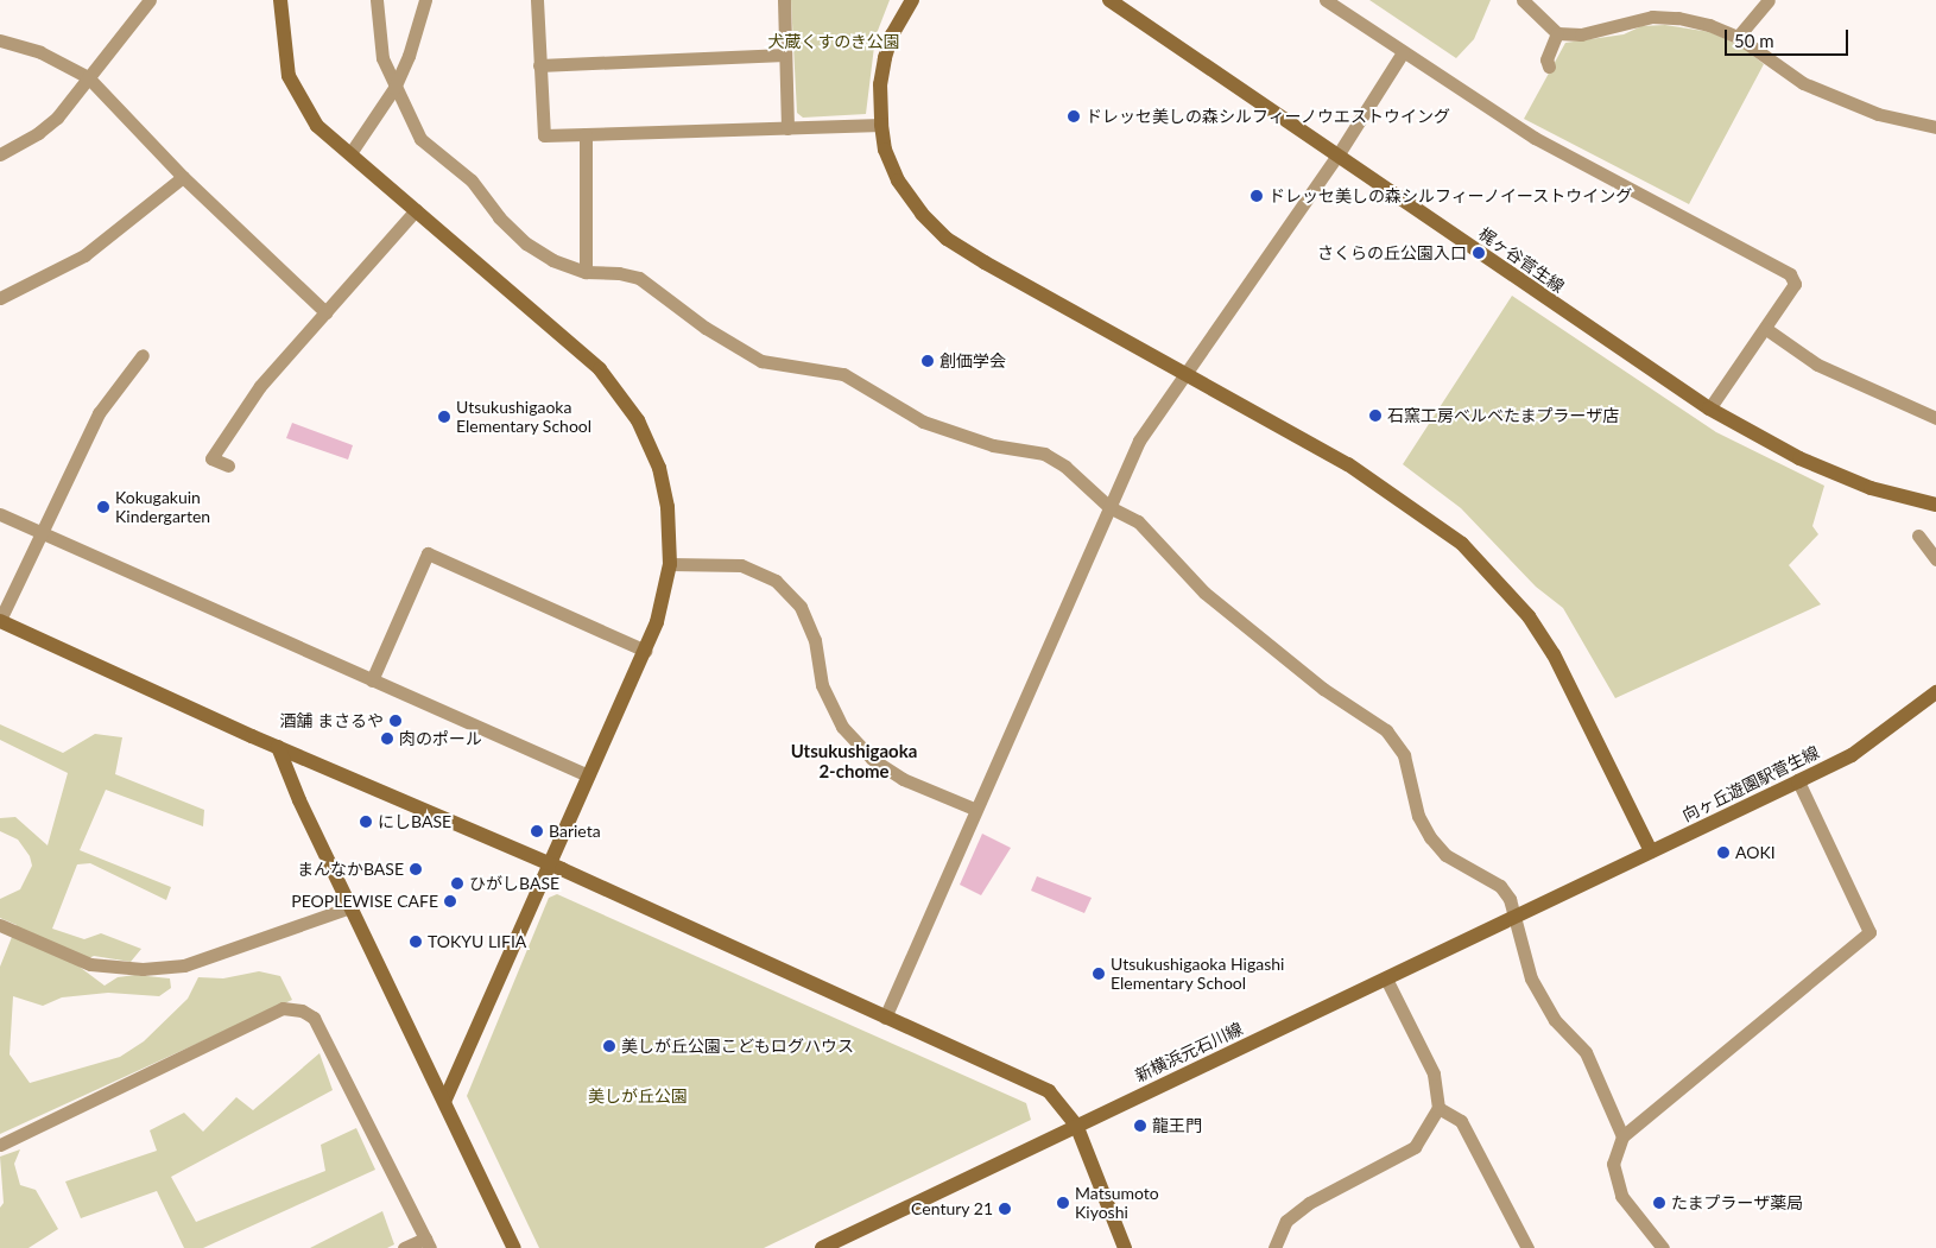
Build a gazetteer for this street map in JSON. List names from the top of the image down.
{
  "streets": {
    "street": ["梶ヶ谷菅生線", "向ヶ丘遊園駅菅生線", "新横浜元石川線"]
  },
  "crossings": [
    ["向ヶ丘遊園駅菅生線", "新横浜元石川線"]
  ],
  "districts": ["Utsukushigaoka 2-chome"],
  "parks": ["犬蔵くすのき公園", "美しが丘公園"],
  "places": [
    "ドレッセ美しの森シルフィーノウエストウイング",
    "ドレッセ美しの森シルフィーノイーストウイング",
    "さくらの丘公園入口",
    "創価学会",
    "石窯工房ベルベたまプラーザ店",
    "Utsukushigaoka Elementary School",
    "Kokugakuin Kindergarten",
    "酒舗 まさるや",
    "肉のポール",
    "にしBASE",
    "Barieta",
    "AOKI",
    "まんなかBASE",
    "ひがしBASE",
    "PEOPLEWISE CAFE",
    "TOKYU LIFIA",
    "Utsukushigaoka Higashi Elementary School",
    "美しが丘公園こどもログハウス",
    "龍王門",
    "Matsumoto Kiyoshi",
    "たまプラーザ薬局",
    "Century 21"
  ],
  "scale_bar": "50 m"
}
